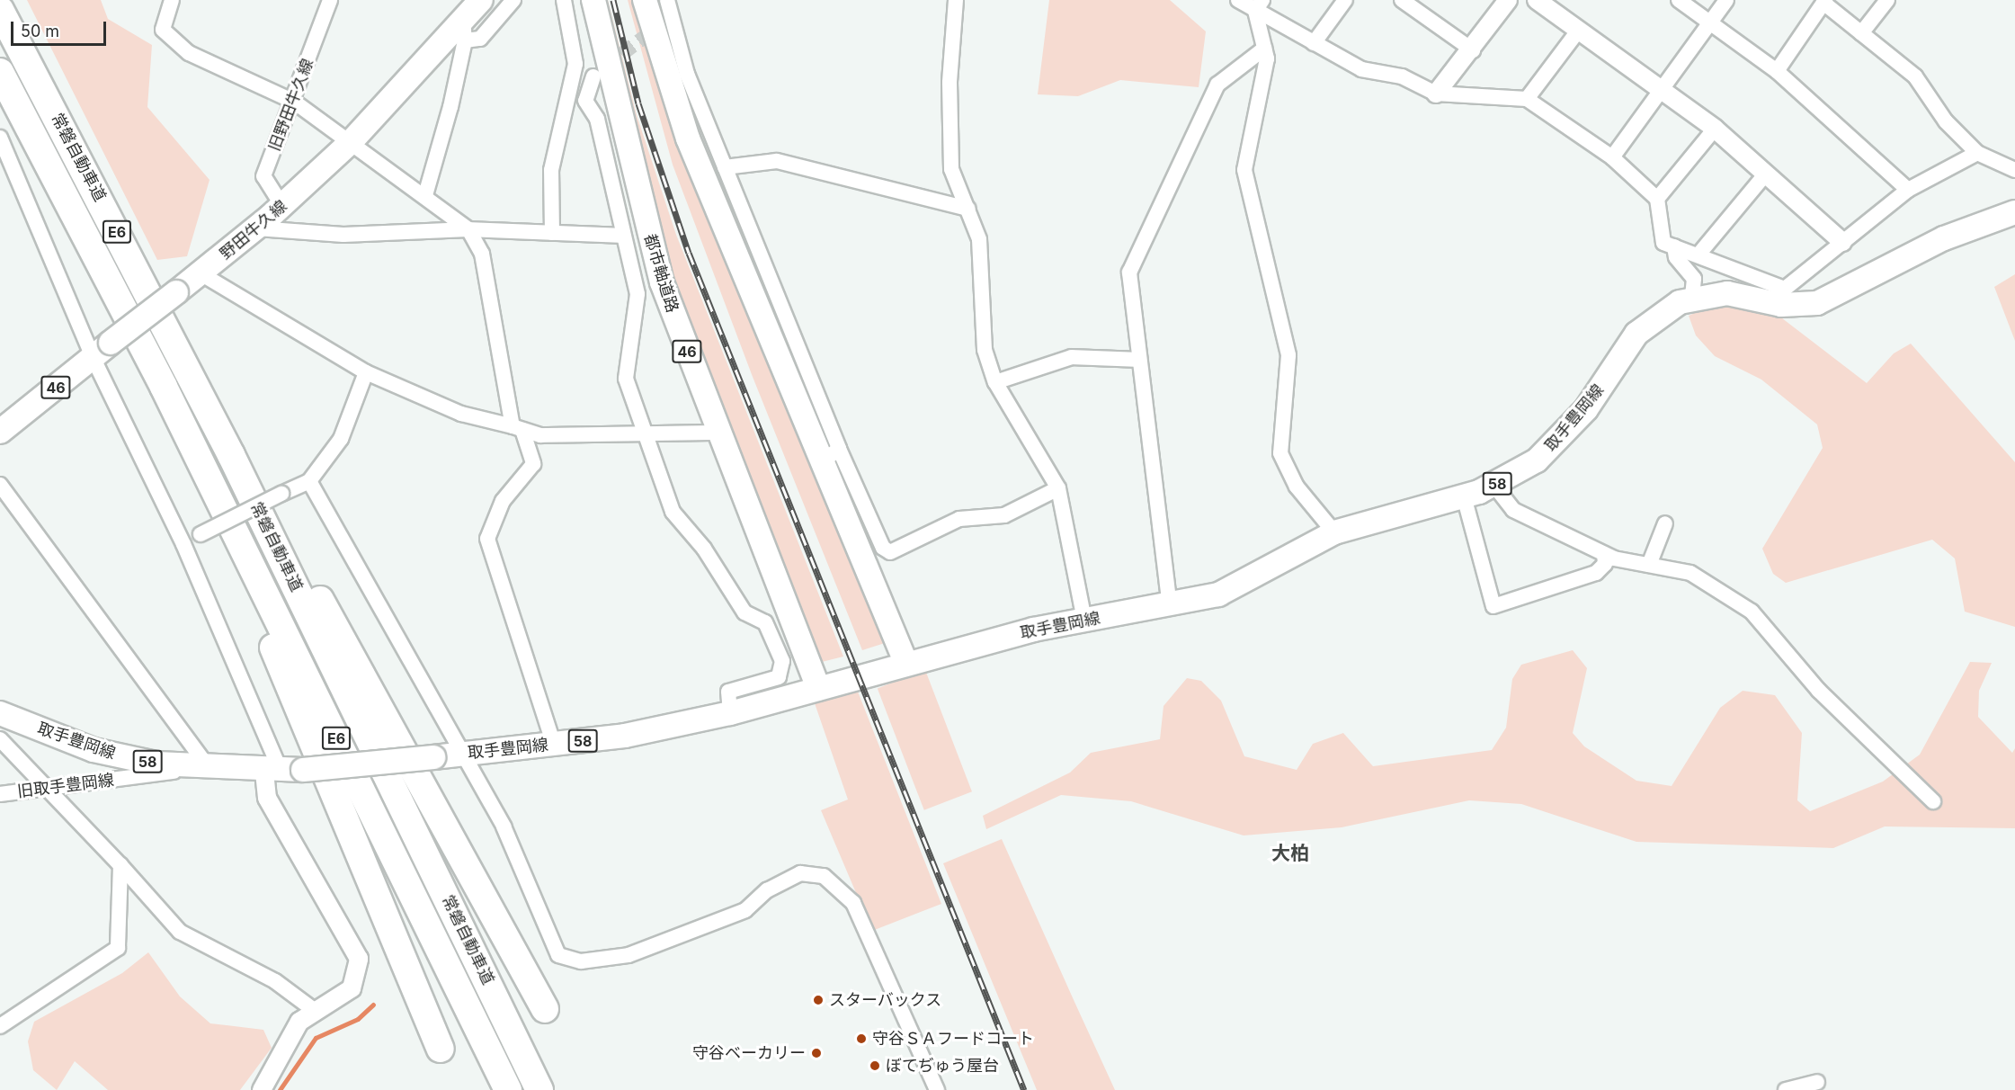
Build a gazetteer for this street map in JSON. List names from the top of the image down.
{
  "streets": {
    "highway": ["常磐自動車道", "E6"],
    "main road": [
      "野田牛久線",
      "都市軸道路",
      "46",
      "取手豊岡線",
      "58"
    ],
    "street": ["旧野田牛久線", "旧取手豊岡線"]
  },
  "crossings": [
    ["旧野田牛久線", "野田牛久線"],
    ["都市軸道路", "取手豊岡線"],
    ["取手豊岡線", "旧取手豊岡線"]
  ],
  "districts": ["大柏"],
  "places": [
    "スターバックス",
    "守谷ＳＡフードコート",
    "守谷ベーカリー",
    "ぼてぢゅう屋台"
  ],
  "scale_bar": "50 m"
}
